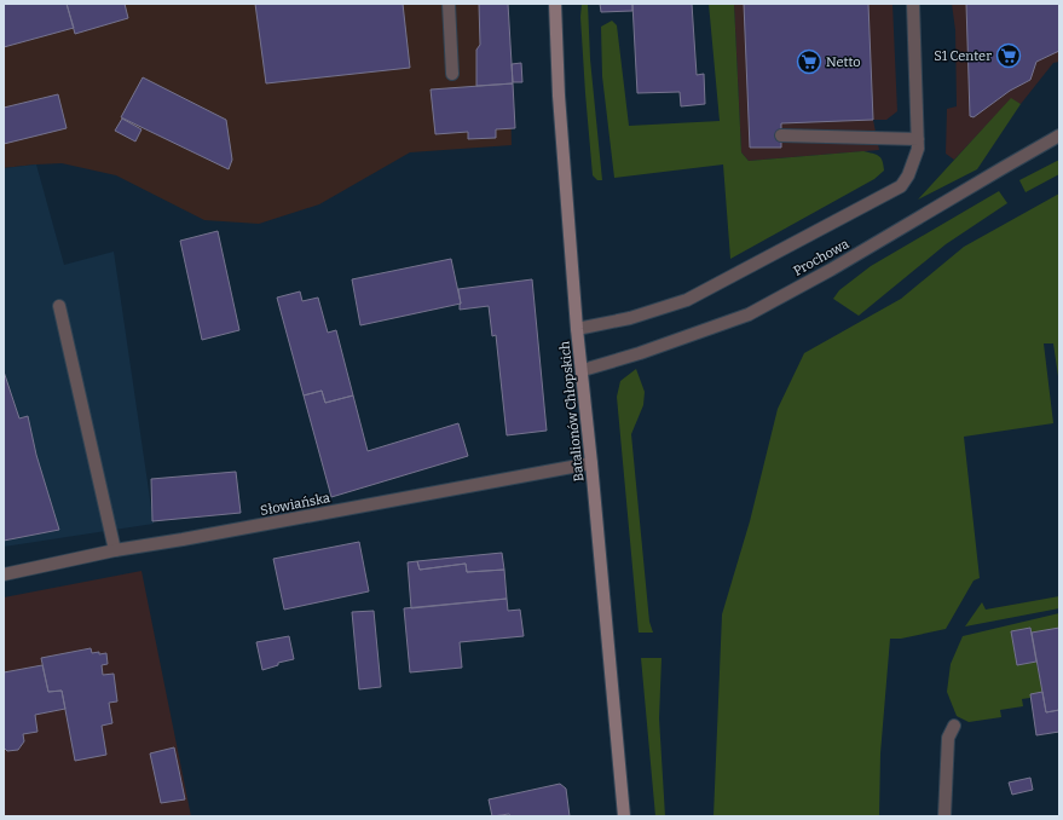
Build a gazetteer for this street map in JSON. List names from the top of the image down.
{
  "streets": {
    "main road": ["Batalionów Chłopskich"],
    "street": ["Prochowa", "Słowiańska"]
  },
  "crossings": [
    ["Prochowa", "Batalionów Chłopskich"],
    ["Batalionów Chłopskich", "Słowiańska"]
  ],
  "places": {
    "supermarket": ["S1 Center", "Netto"]
  }
}
